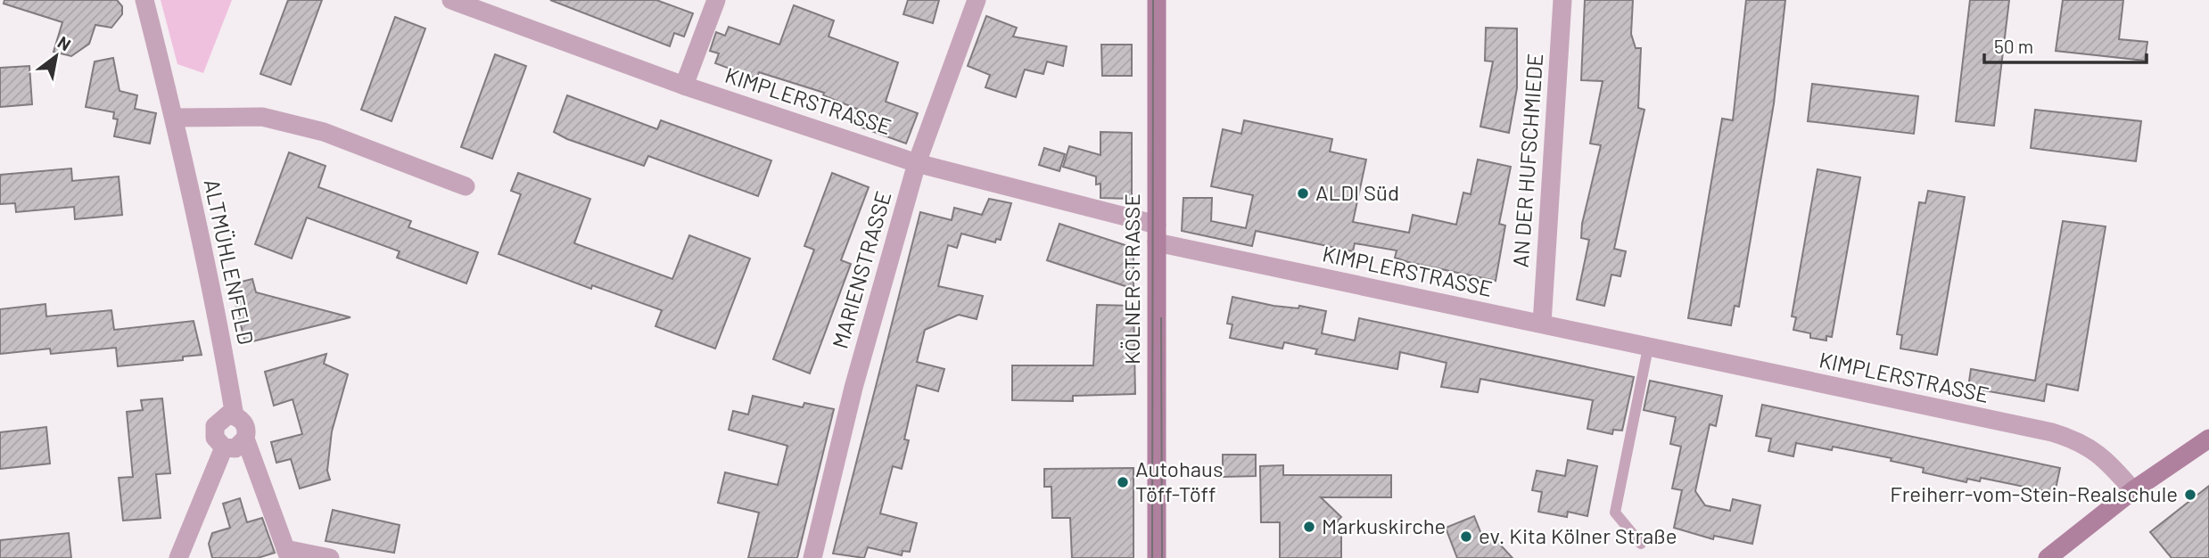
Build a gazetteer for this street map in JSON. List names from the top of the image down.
{
  "streets": {
    "main road": ["KÖLNER STRASSE"],
    "street": [
      "KIMPLERSTRASSE",
      "AN DER HUFSCHMIEDE",
      "ALTMÜHLENFELD",
      "MARIENSTRASSE"
    ]
  },
  "crossings": [
    ["KIMPLERSTRASSE", "AN DER HUFSCHMIEDE"],
    ["KIMPLERSTRASSE", "MARIENSTRASSE"],
    ["KIMPLERSTRASSE", "KÖLNER STRASSE"]
  ],
  "places": [
    "ALDI Süd",
    "Autohaus Töff-Töff",
    "Freiherr-vom-Stein-Realschule",
    "Markuskirche",
    "ev. Kita Kölner Straße"
  ],
  "scale_bar": "50 m",
  "north": "top right"
}
